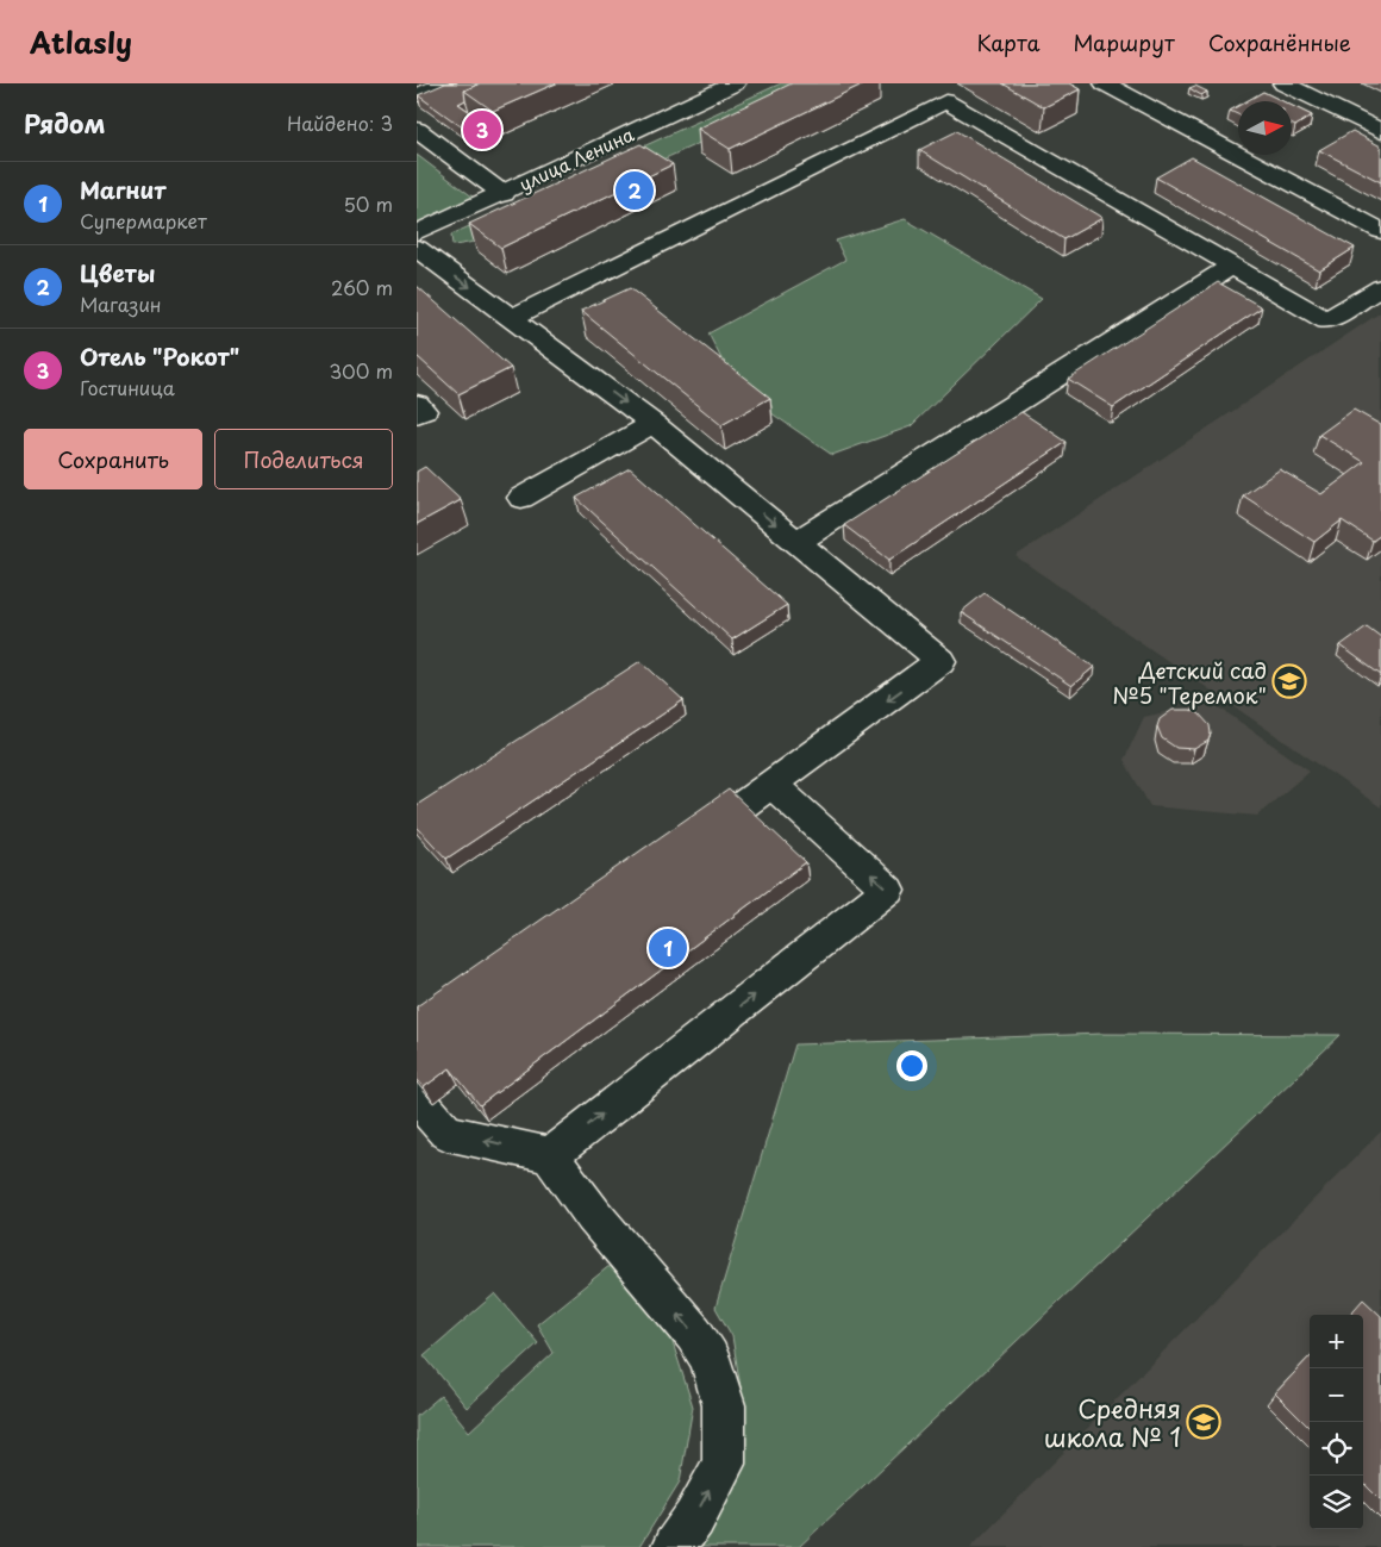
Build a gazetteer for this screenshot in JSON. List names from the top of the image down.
{
  "streets": {
    "street": ["улица Ленина"]
  },
  "places": {
    "school or university": ["Детский сад №5 \"Теремок\"", "Средняя школа № 1"]
  },
  "north": "right",
  "page": {
    "header": "Atlasly",
    "nav": ["Карта", "Маршрут", "Сохранённые"],
    "heading": ["Рядом", "Найдено: 3"],
    "pins": ["3", "2", "1"],
    "list": [
      {
        "mark": "1",
        "name": "Магнит",
        "note": "Супермаркет",
        "value": "50 m"
      },
      {
        "mark": "2",
        "name": "Цветы",
        "note": "Магазин",
        "value": "260 m"
      },
      {
        "mark": "3",
        "name": "Отель \"Рокот\"",
        "note": "Гостиница",
        "value": "300 m"
      }
    ],
    "buttons": ["Сохранить", "Поделиться"],
    "map_buttons": ["+", "−"]
  }
}
